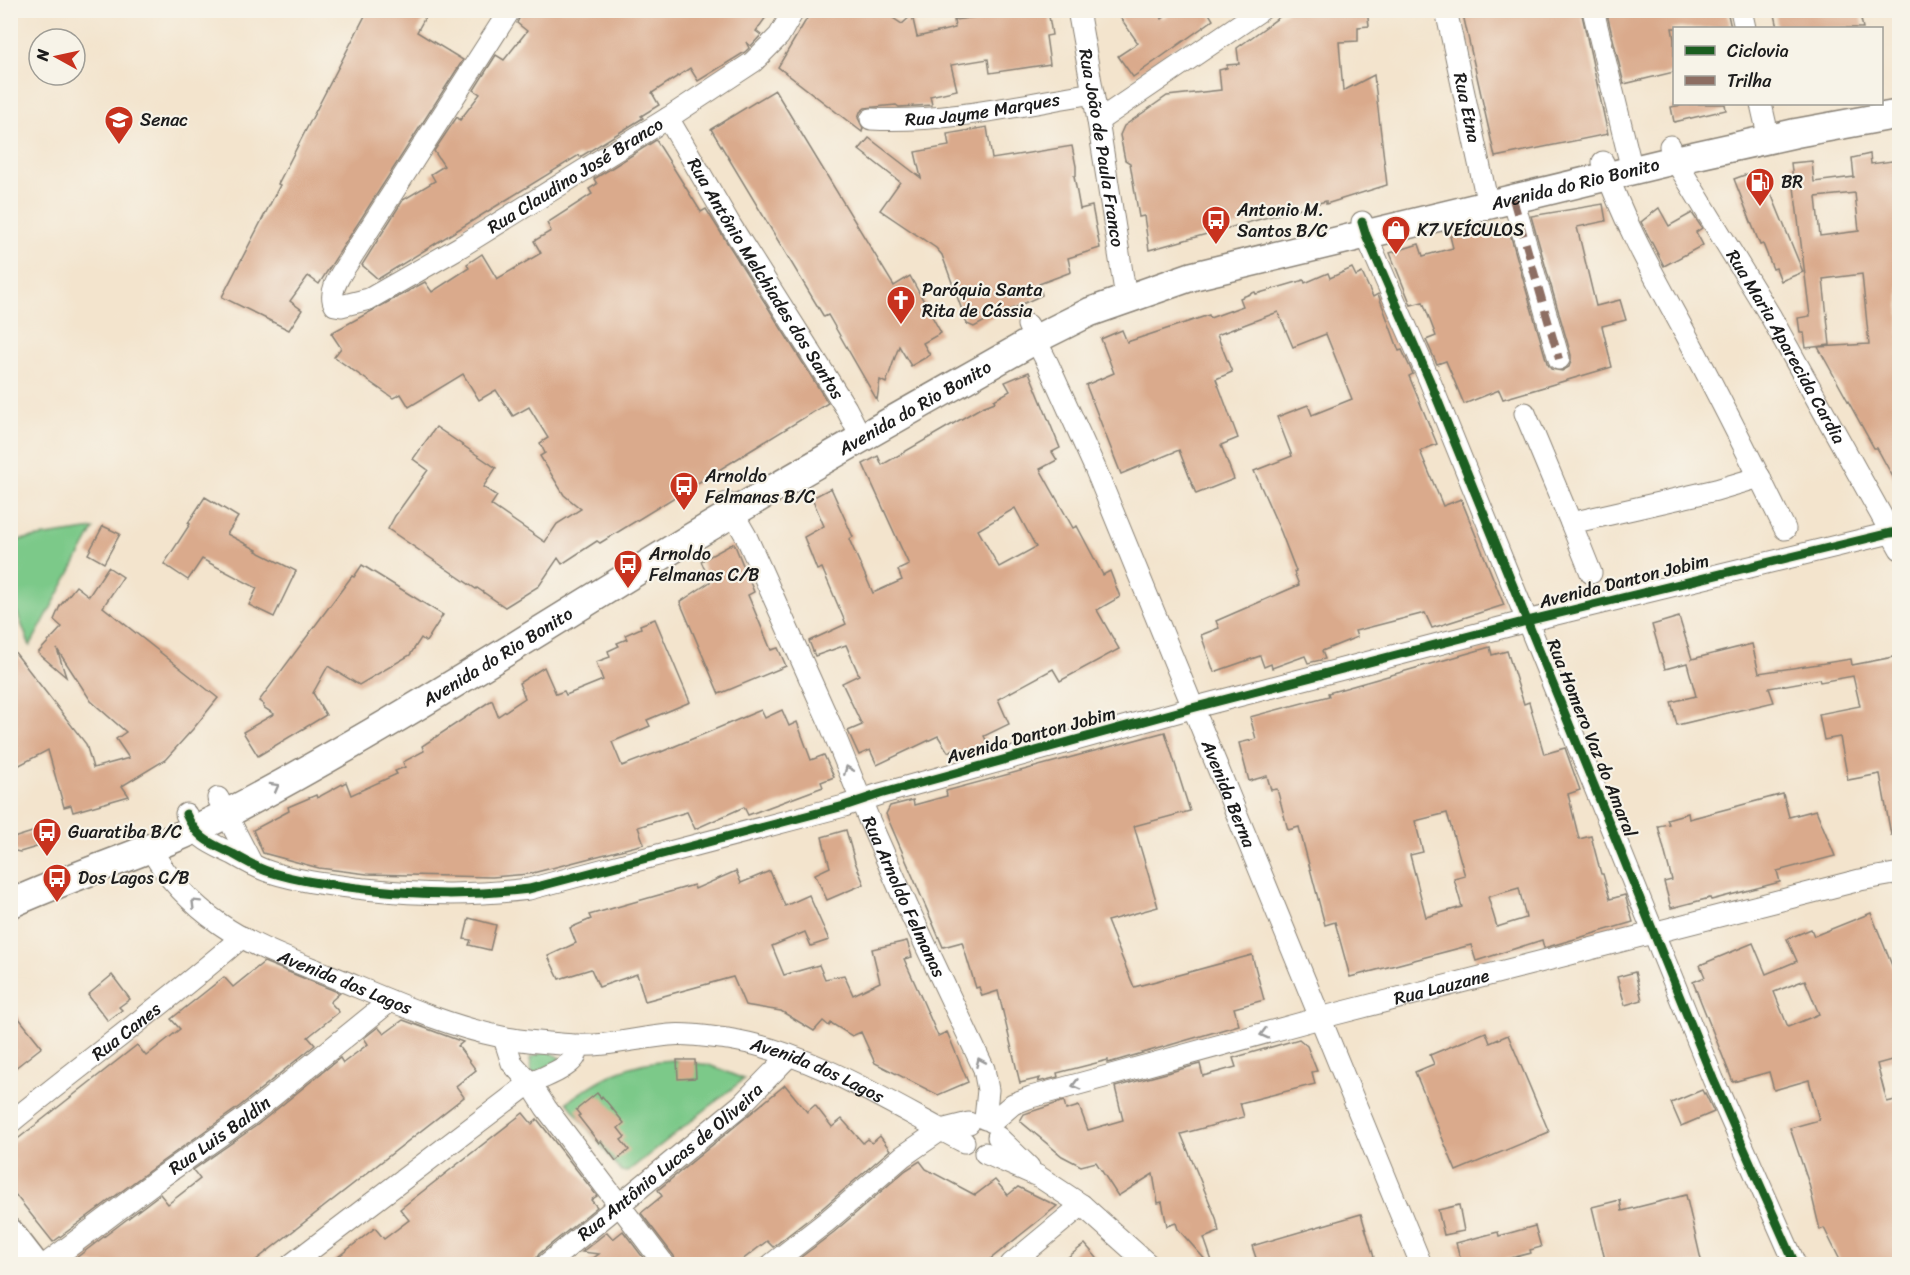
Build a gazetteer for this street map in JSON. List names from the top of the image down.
{
  "streets": {
    "main road": ["Avenida do Rio Bonito"],
    "street": [
      "Rua Jayme Marques",
      "Rua Etna",
      "Rua João de Paula Franco",
      "Rua Claudino José Branco",
      "Rua Antônio Melchiades dos Santos",
      "Rua Maria Aparecida Cardia",
      "Avenida Danton Jobim",
      "Rua Homero Vaz do Amaral",
      "Avenida Berna",
      "Rua Arnoldo Felmanas",
      "Avenida dos Lagos",
      "Rua Lauzane",
      "Rua Canes",
      "Rua Luis Baldin",
      "Rua Antônio Lucas de Oliveira"
    ]
  },
  "crossings": [
    ["Rua Jayme Marques", "Rua João de Paula Franco"],
    ["Rua Etna", "Avenida do Rio Bonito"],
    ["Rua João de Paula Franco", "Avenida do Rio Bonito"],
    ["Rua Claudino José Branco", "Rua Antônio Melchiades dos Santos"],
    ["Avenida do Rio Bonito", "Rua Antônio Melchiades dos Santos"],
    ["Avenida do Rio Bonito", "Rua Maria Aparecida Cardia"],
    ["Avenida do Rio Bonito", "Avenida Danton Jobim"],
    ["Avenida do Rio Bonito", "Rua Homero Vaz do Amaral"],
    ["Avenida do Rio Bonito", "Avenida Berna"],
    ["Avenida do Rio Bonito", "Rua Arnoldo Felmanas"],
    ["Avenida do Rio Bonito", "Avenida dos Lagos"],
    ["Rua Maria Aparecida Cardia", "Avenida Danton Jobim"],
    ["Avenida Danton Jobim", "Rua Homero Vaz do Amaral"],
    ["Avenida Danton Jobim", "Avenida Berna"],
    ["Avenida Danton Jobim", "Rua Arnoldo Felmanas"],
    ["Rua Homero Vaz do Amaral", "Rua Lauzane"],
    ["Avenida Berna", "Rua Lauzane"],
    ["Rua Arnoldo Felmanas", "Rua Lauzane"],
    ["Avenida dos Lagos", "Rua Canes"],
    ["Avenida dos Lagos", "Rua Luis Baldin"],
    ["Avenida dos Lagos", "Rua Antônio Lucas de Oliveira"]
  ],
  "one_way": ["Rua Arnoldo Felmanas", "Rua Lauzane"],
  "places": {
    "school or university": ["Senac"],
    "fuel station": ["BR"],
    "bus stop": [
      "Antonio M. Santos B/C",
      "Arnoldo Felmanas B/C",
      "Arnoldo Felmanas C/B",
      "Guaratiba B/C",
      "Dos Lagos C/B"
    ],
    "shop": ["K7 VEÍCULOS"],
    "church": ["Paróquia Santa Rita de Cássia"]
  },
  "legend": ["Ciclovia", "Trilha"],
  "north": "left"
}
